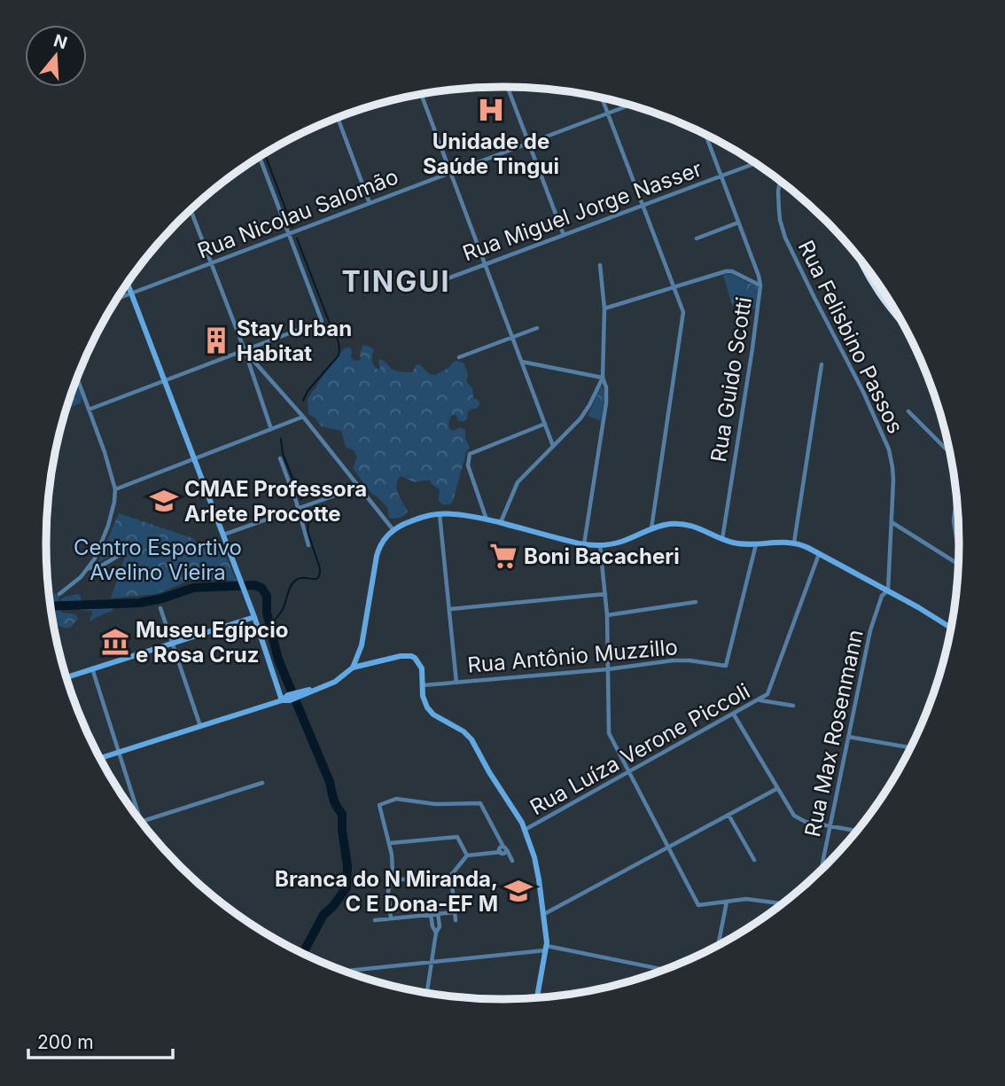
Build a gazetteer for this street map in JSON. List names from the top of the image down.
{
  "streets": {
    "street": [
      "Rua Miguel Jorge Nasser",
      "Rua Nicolau Salomão",
      "Rua Felisbino Passos",
      "Rua Guido Scotti",
      "Rua Antônio Muzzillo",
      "Rua Max Rosenmann",
      "Rua Luíza Verone Piccoli"
    ]
  },
  "crossings": [
    ["Rua Miguel Jorge Nasser", "Rua Guido Scotti"],
    ["Rua Felisbino Passos", "Rua Max Rosenmann"]
  ],
  "districts": ["TINGUI"],
  "parks": ["Centro Esportivo Avelino Vieira"],
  "places": {
    "hospital": ["Unidade de Saúde Tingui"],
    "building": ["Stay Urban Habitat"],
    "school or university": ["CMAE Professora Arlete Procotte", "Branca do N Miranda, C E Dona-EF M"],
    "supermarket": ["Boni Bacacheri"],
    "museum": ["Museu Egípcio e Rosa Cruz"]
  },
  "scale_bar": "200 m",
  "north": "top"
}
